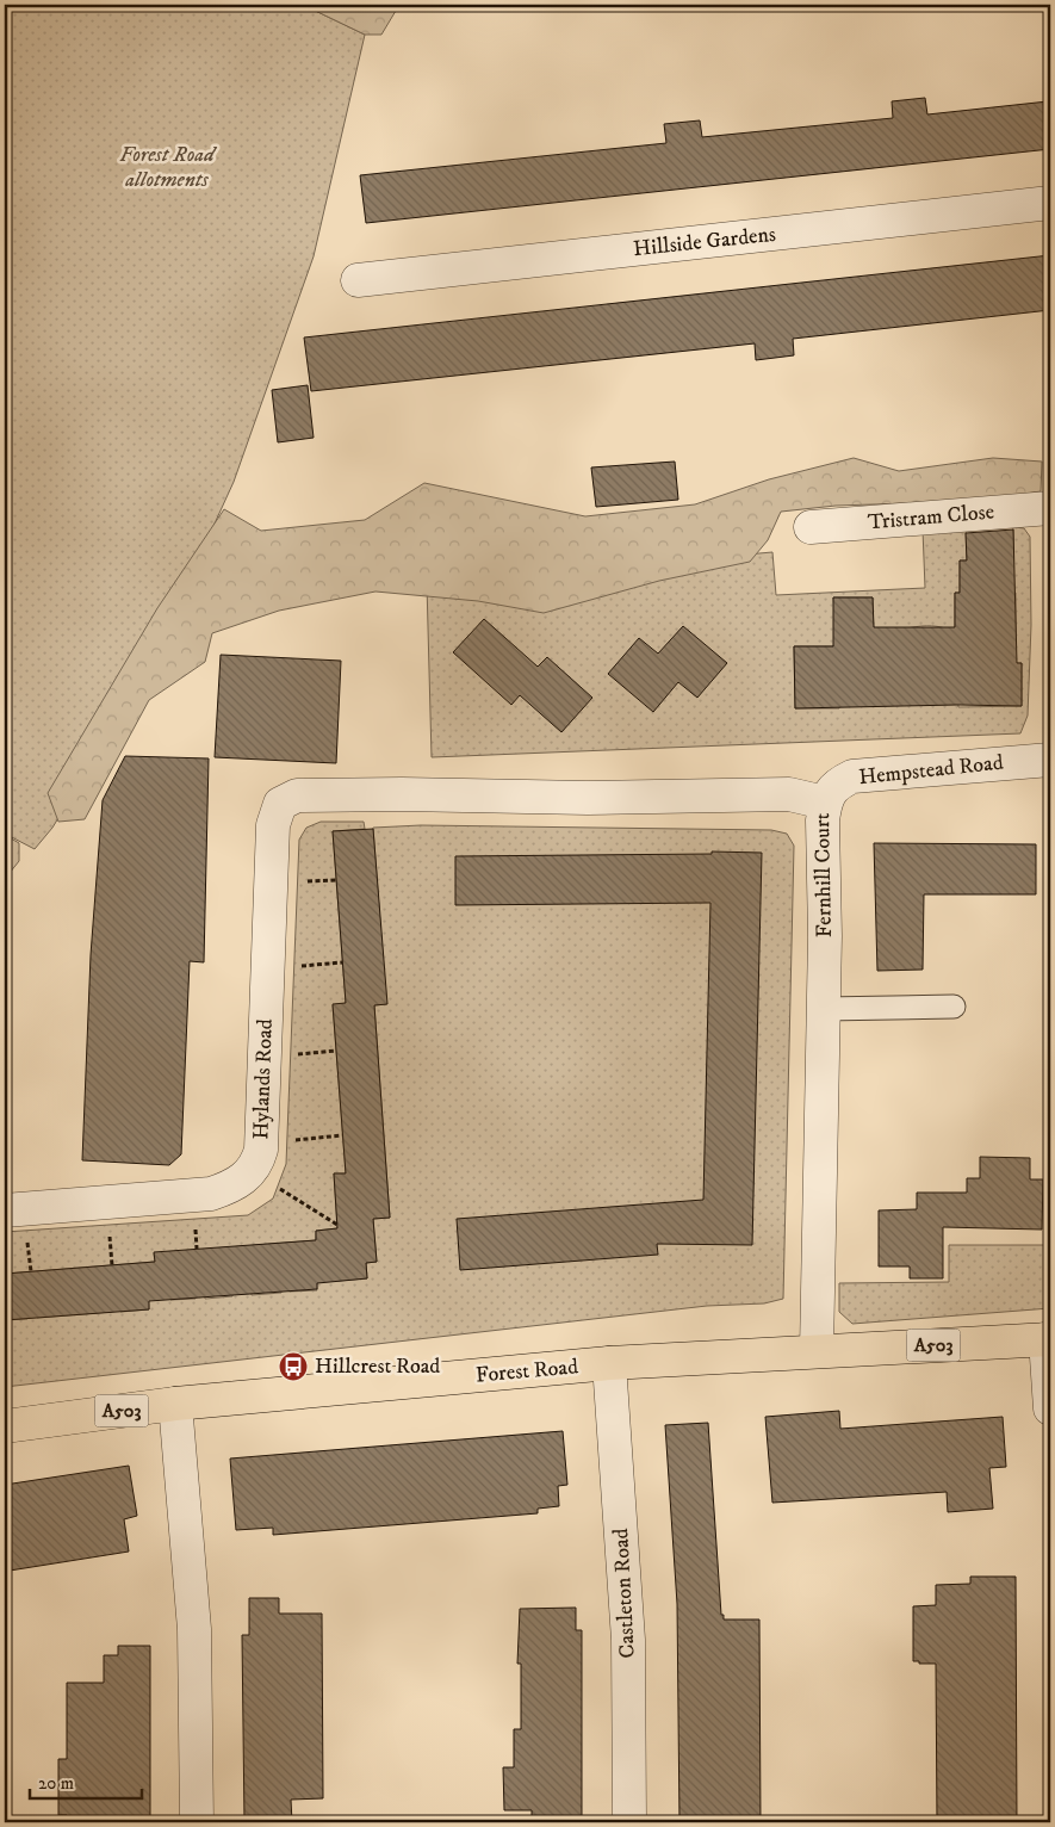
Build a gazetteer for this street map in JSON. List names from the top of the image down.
{
  "streets": {
    "main road": ["A503", "Forest Road"],
    "street": [
      "Hillside Gardens",
      "Tristram Close",
      "Hempstead Road",
      "Fernhill Court",
      "Hylands Road",
      "Castleton Road"
    ]
  },
  "crossings": [
    ["Hempstead Road", "Fernhill Court"],
    ["Fernhill Court", "Hylands Road"],
    ["Fernhill Court", "Forest Road"],
    ["Forest Road", "Castleton Road"]
  ],
  "parks": ["Forest Road allotments"],
  "places": {
    "bus stop": ["Hillcrest Road"]
  },
  "scale_bar": "20 m"
}
